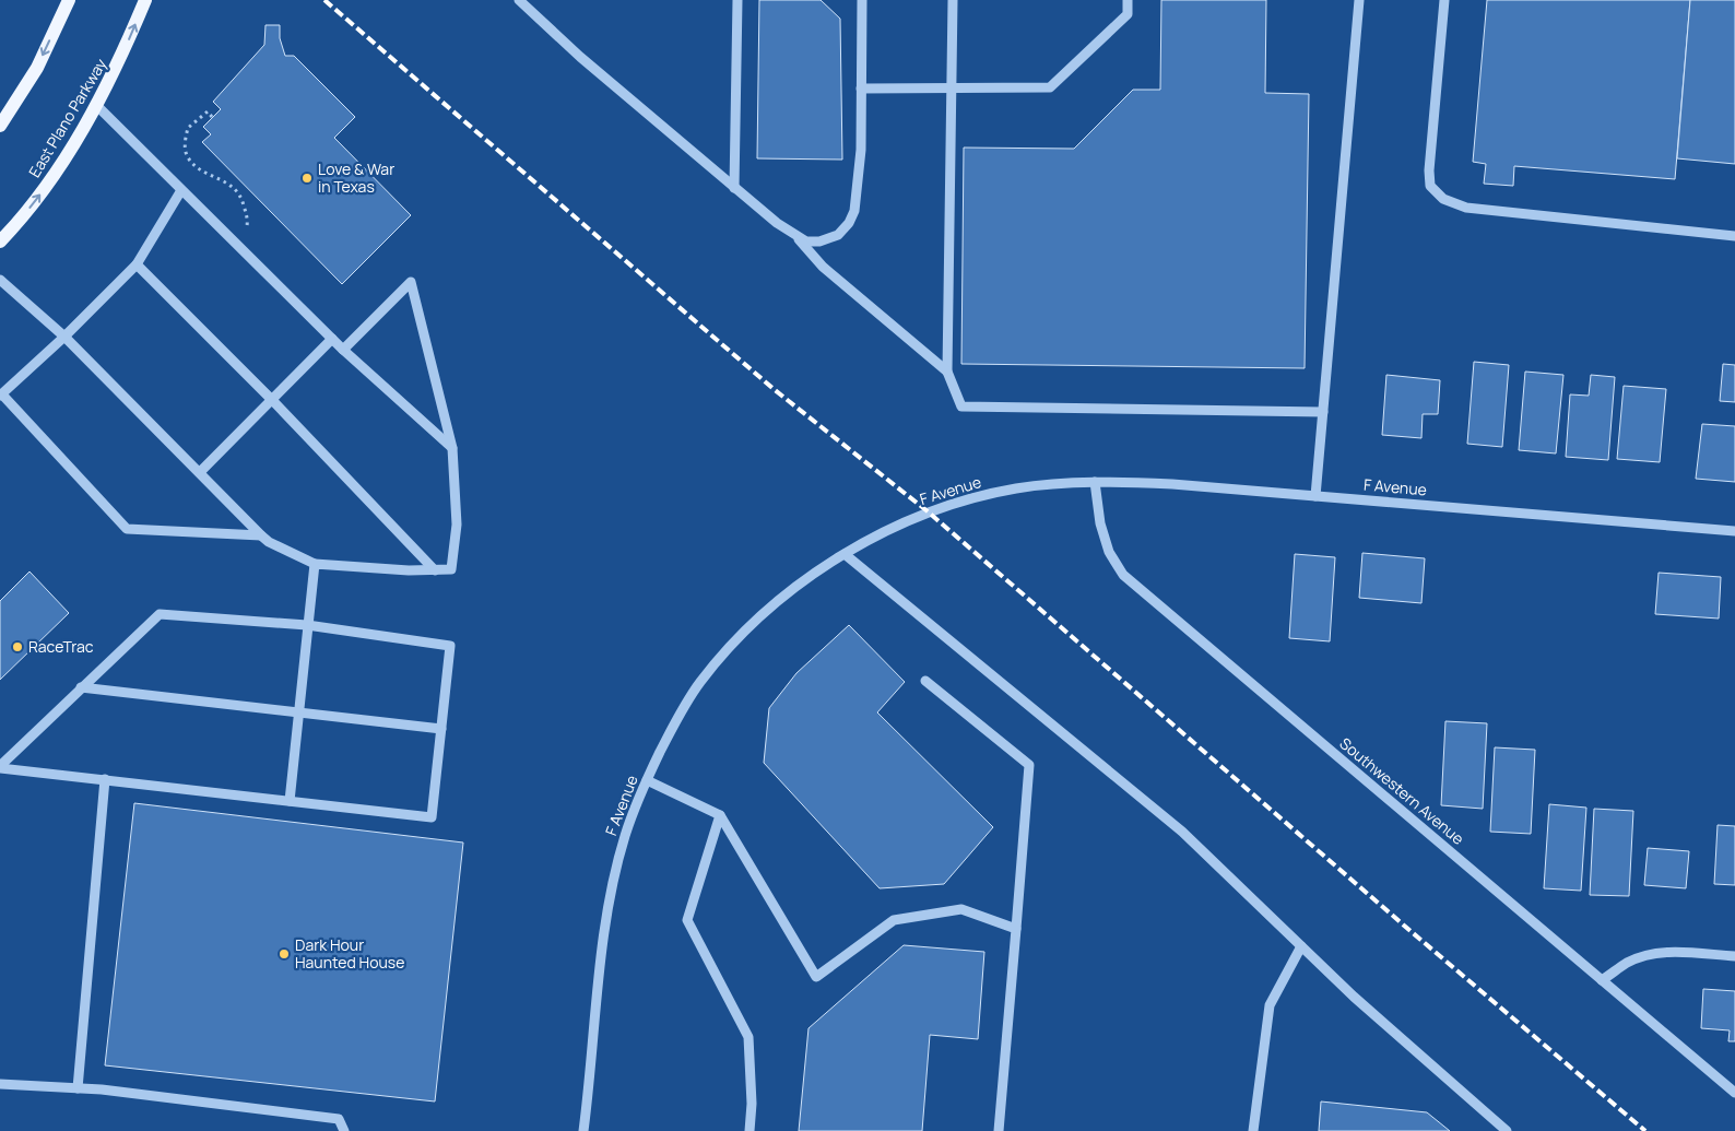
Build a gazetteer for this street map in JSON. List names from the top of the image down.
{
  "streets": {
    "main road": ["East Plano Parkway"],
    "street": ["F Avenue", "Southwestern Avenue"]
  },
  "crossings": [
    ["F Avenue", "Southwestern Avenue"]
  ],
  "places": ["Love & War in Texas", "RaceTrac", "Dark Hour Haunted House"]
}
